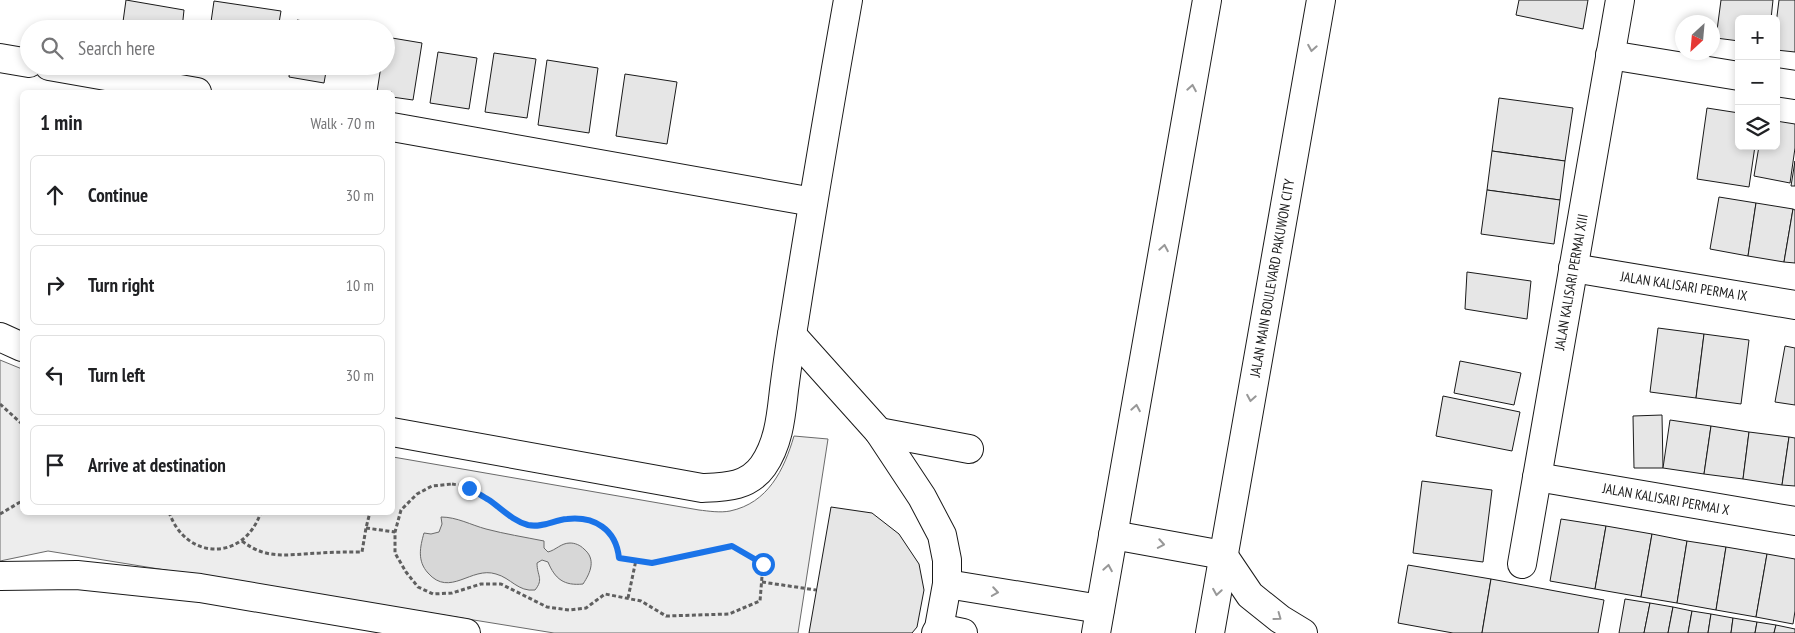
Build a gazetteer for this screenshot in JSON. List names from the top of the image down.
{
  "streets": {
    "street": [
      "JALAN MAIN BOULEVARD PAKUWON CITY",
      "JALAN KALISARI PERMAI XIII",
      "JALAN KALISARI PERMA IX",
      "JALAN KALISARI PERMAI X"
    ]
  },
  "crossings": [
    ["JALAN KALISARI PERMAI XIII", "JALAN KALISARI PERMA IX"],
    ["JALAN KALISARI PERMAI XIII", "JALAN KALISARI PERMAI X"]
  ],
  "north": "bottom left",
  "page": {
    "map_buttons": ["+", "−"],
    "search": "Search here",
    "heading": ["1 min", "Walk · 70 m"],
    "list": [
      ["Continue", "30 m"],
      ["Turn right", "10 m"],
      ["Turn left", "30 m"],
      "Arrive at destination"
    ]
  }
}
